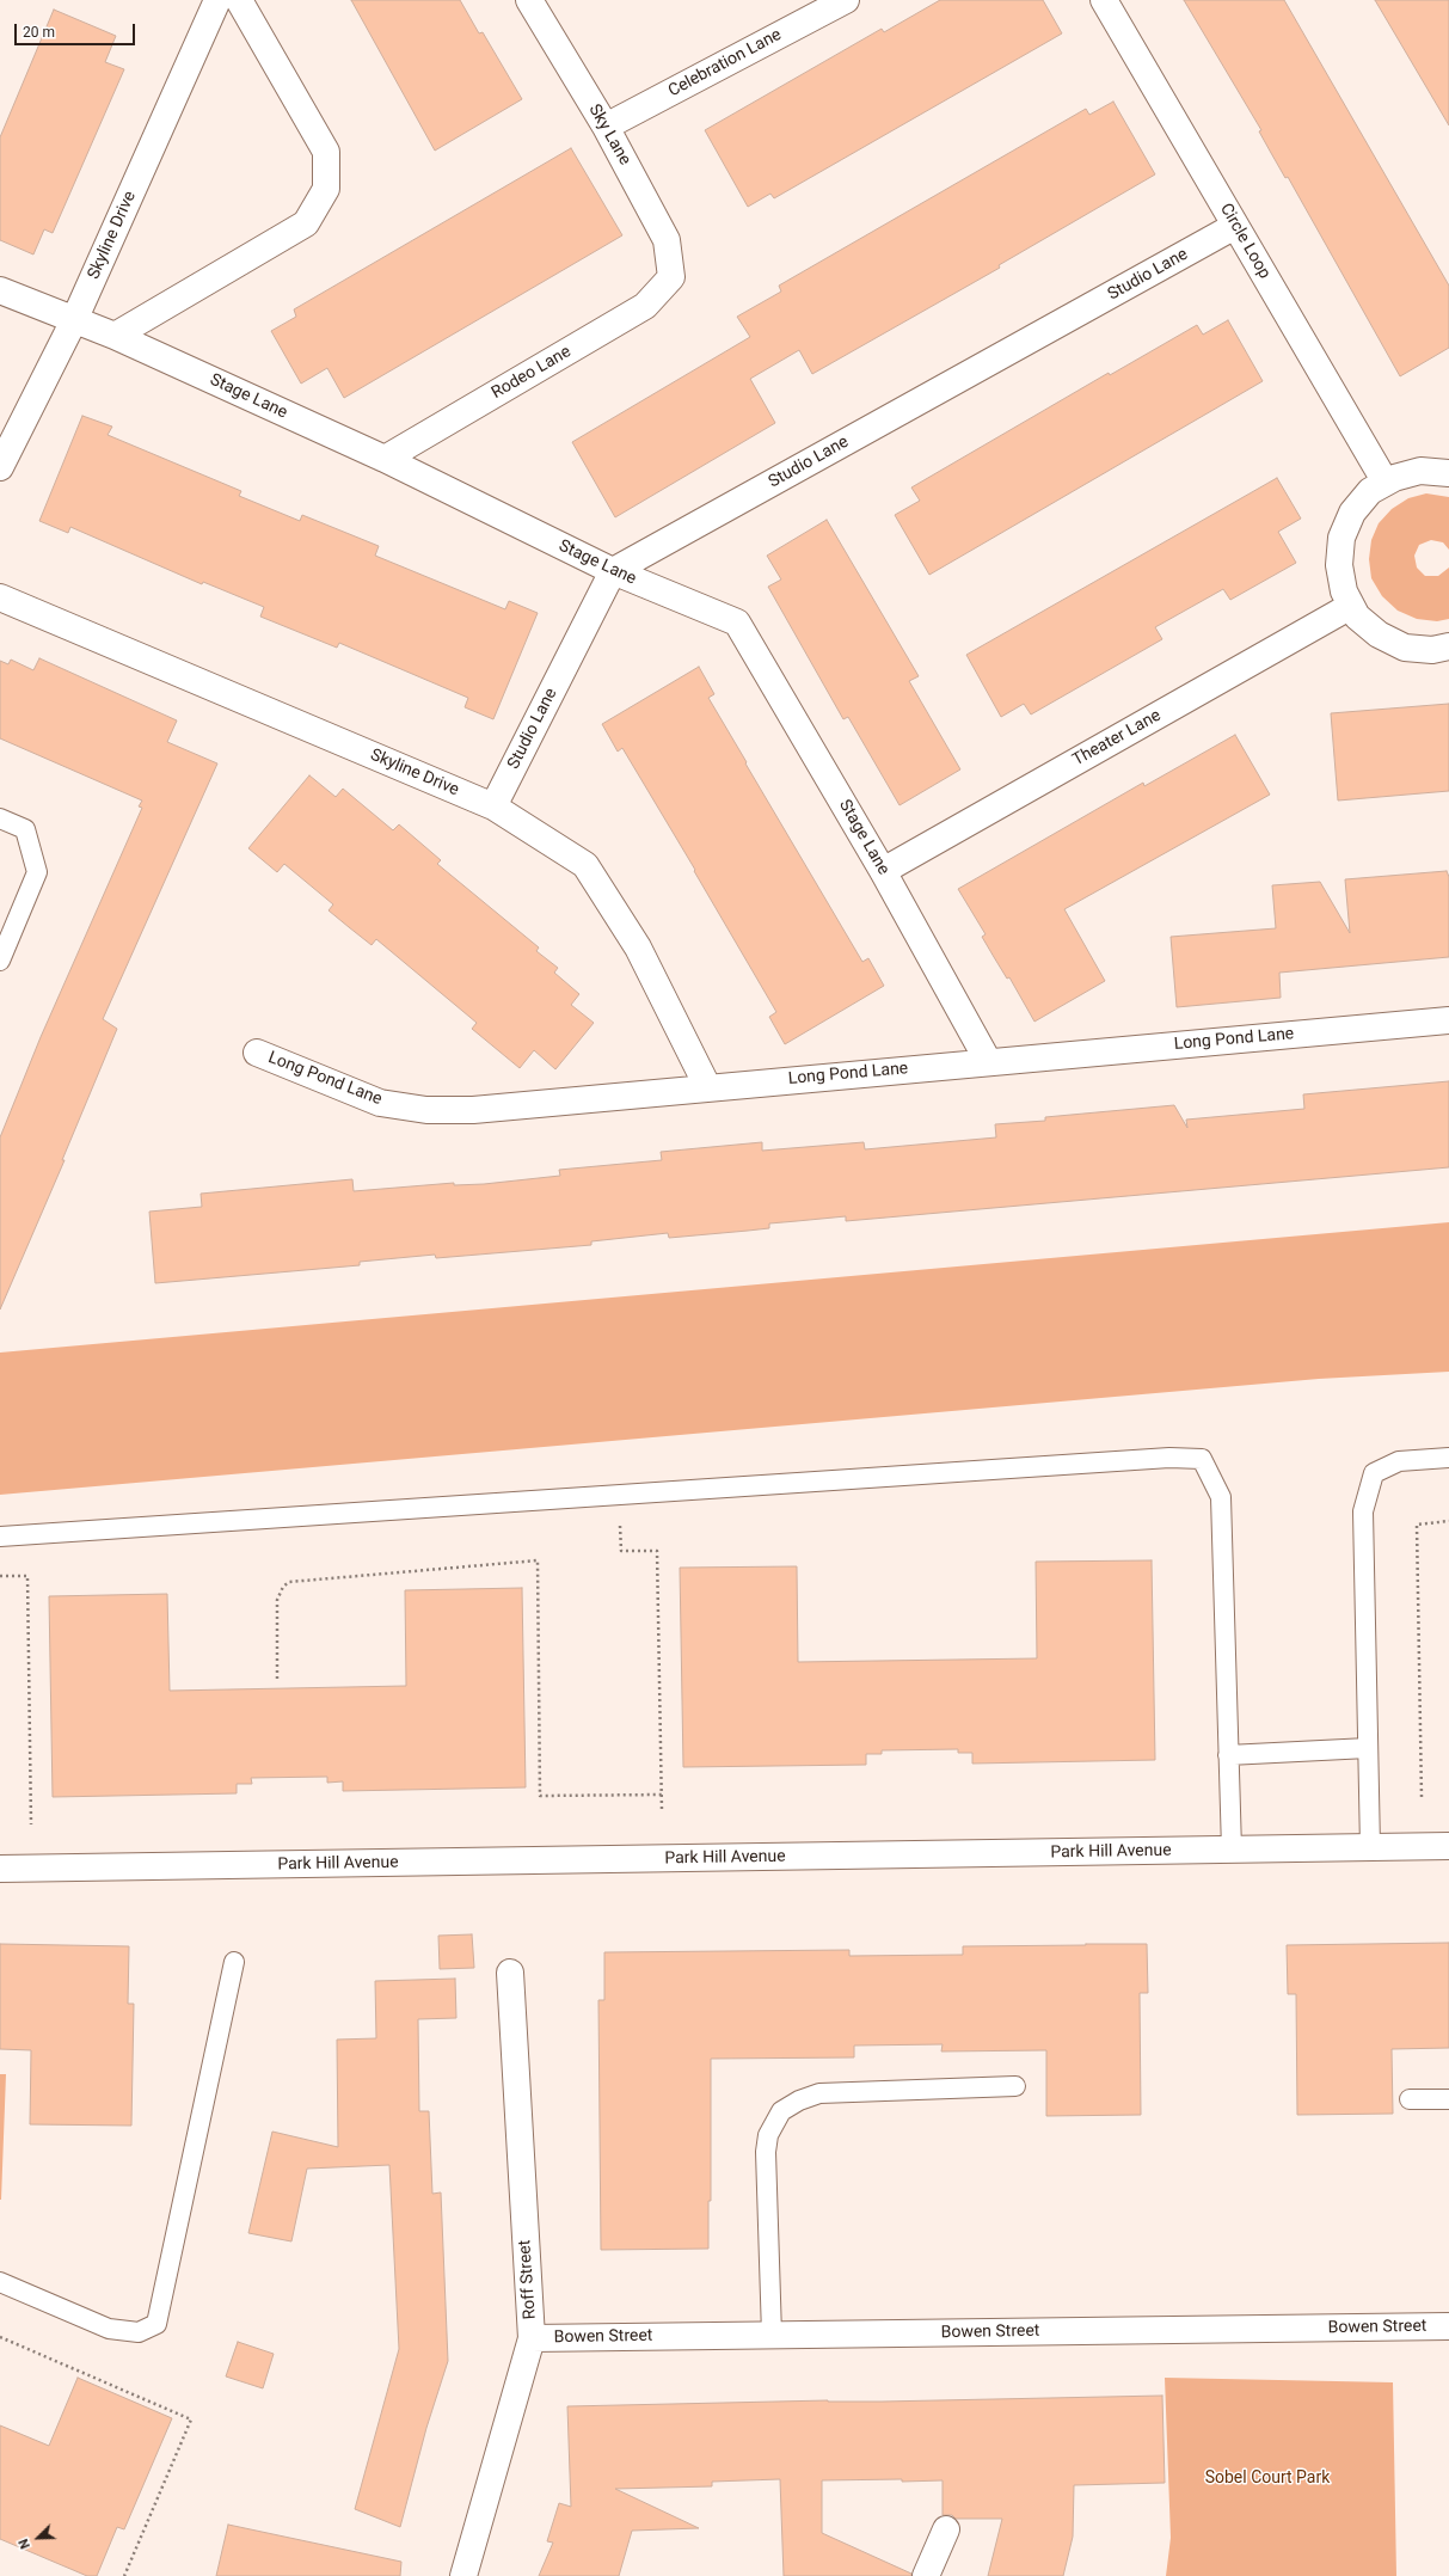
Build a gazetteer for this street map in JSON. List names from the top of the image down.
{
  "streets": {
    "street": [
      "Celebration Lane",
      "Sky Lane",
      "Skyline Drive",
      "Circle Loop",
      "Studio Lane",
      "Rodeo Lane",
      "Stage Lane",
      "Theater Lane",
      "Long Pond Lane",
      "Park Hill Avenue",
      "Roff Street",
      "Bowen Street"
    ]
  },
  "crossings": [
    ["Celebration Lane", "Sky Lane"],
    ["Sky Lane", "Rodeo Lane"],
    ["Skyline Drive", "Studio Lane"],
    ["Skyline Drive", "Stage Lane"],
    ["Skyline Drive", "Long Pond Lane"],
    ["Circle Loop", "Studio Lane"],
    ["Studio Lane", "Stage Lane"],
    ["Rodeo Lane", "Stage Lane"],
    ["Stage Lane", "Theater Lane"],
    ["Stage Lane", "Long Pond Lane"],
    ["Roff Street", "Bowen Street"]
  ],
  "parks": ["Sobel Court Park"],
  "scale_bar": "20 m",
  "north": "bottom left"
}
